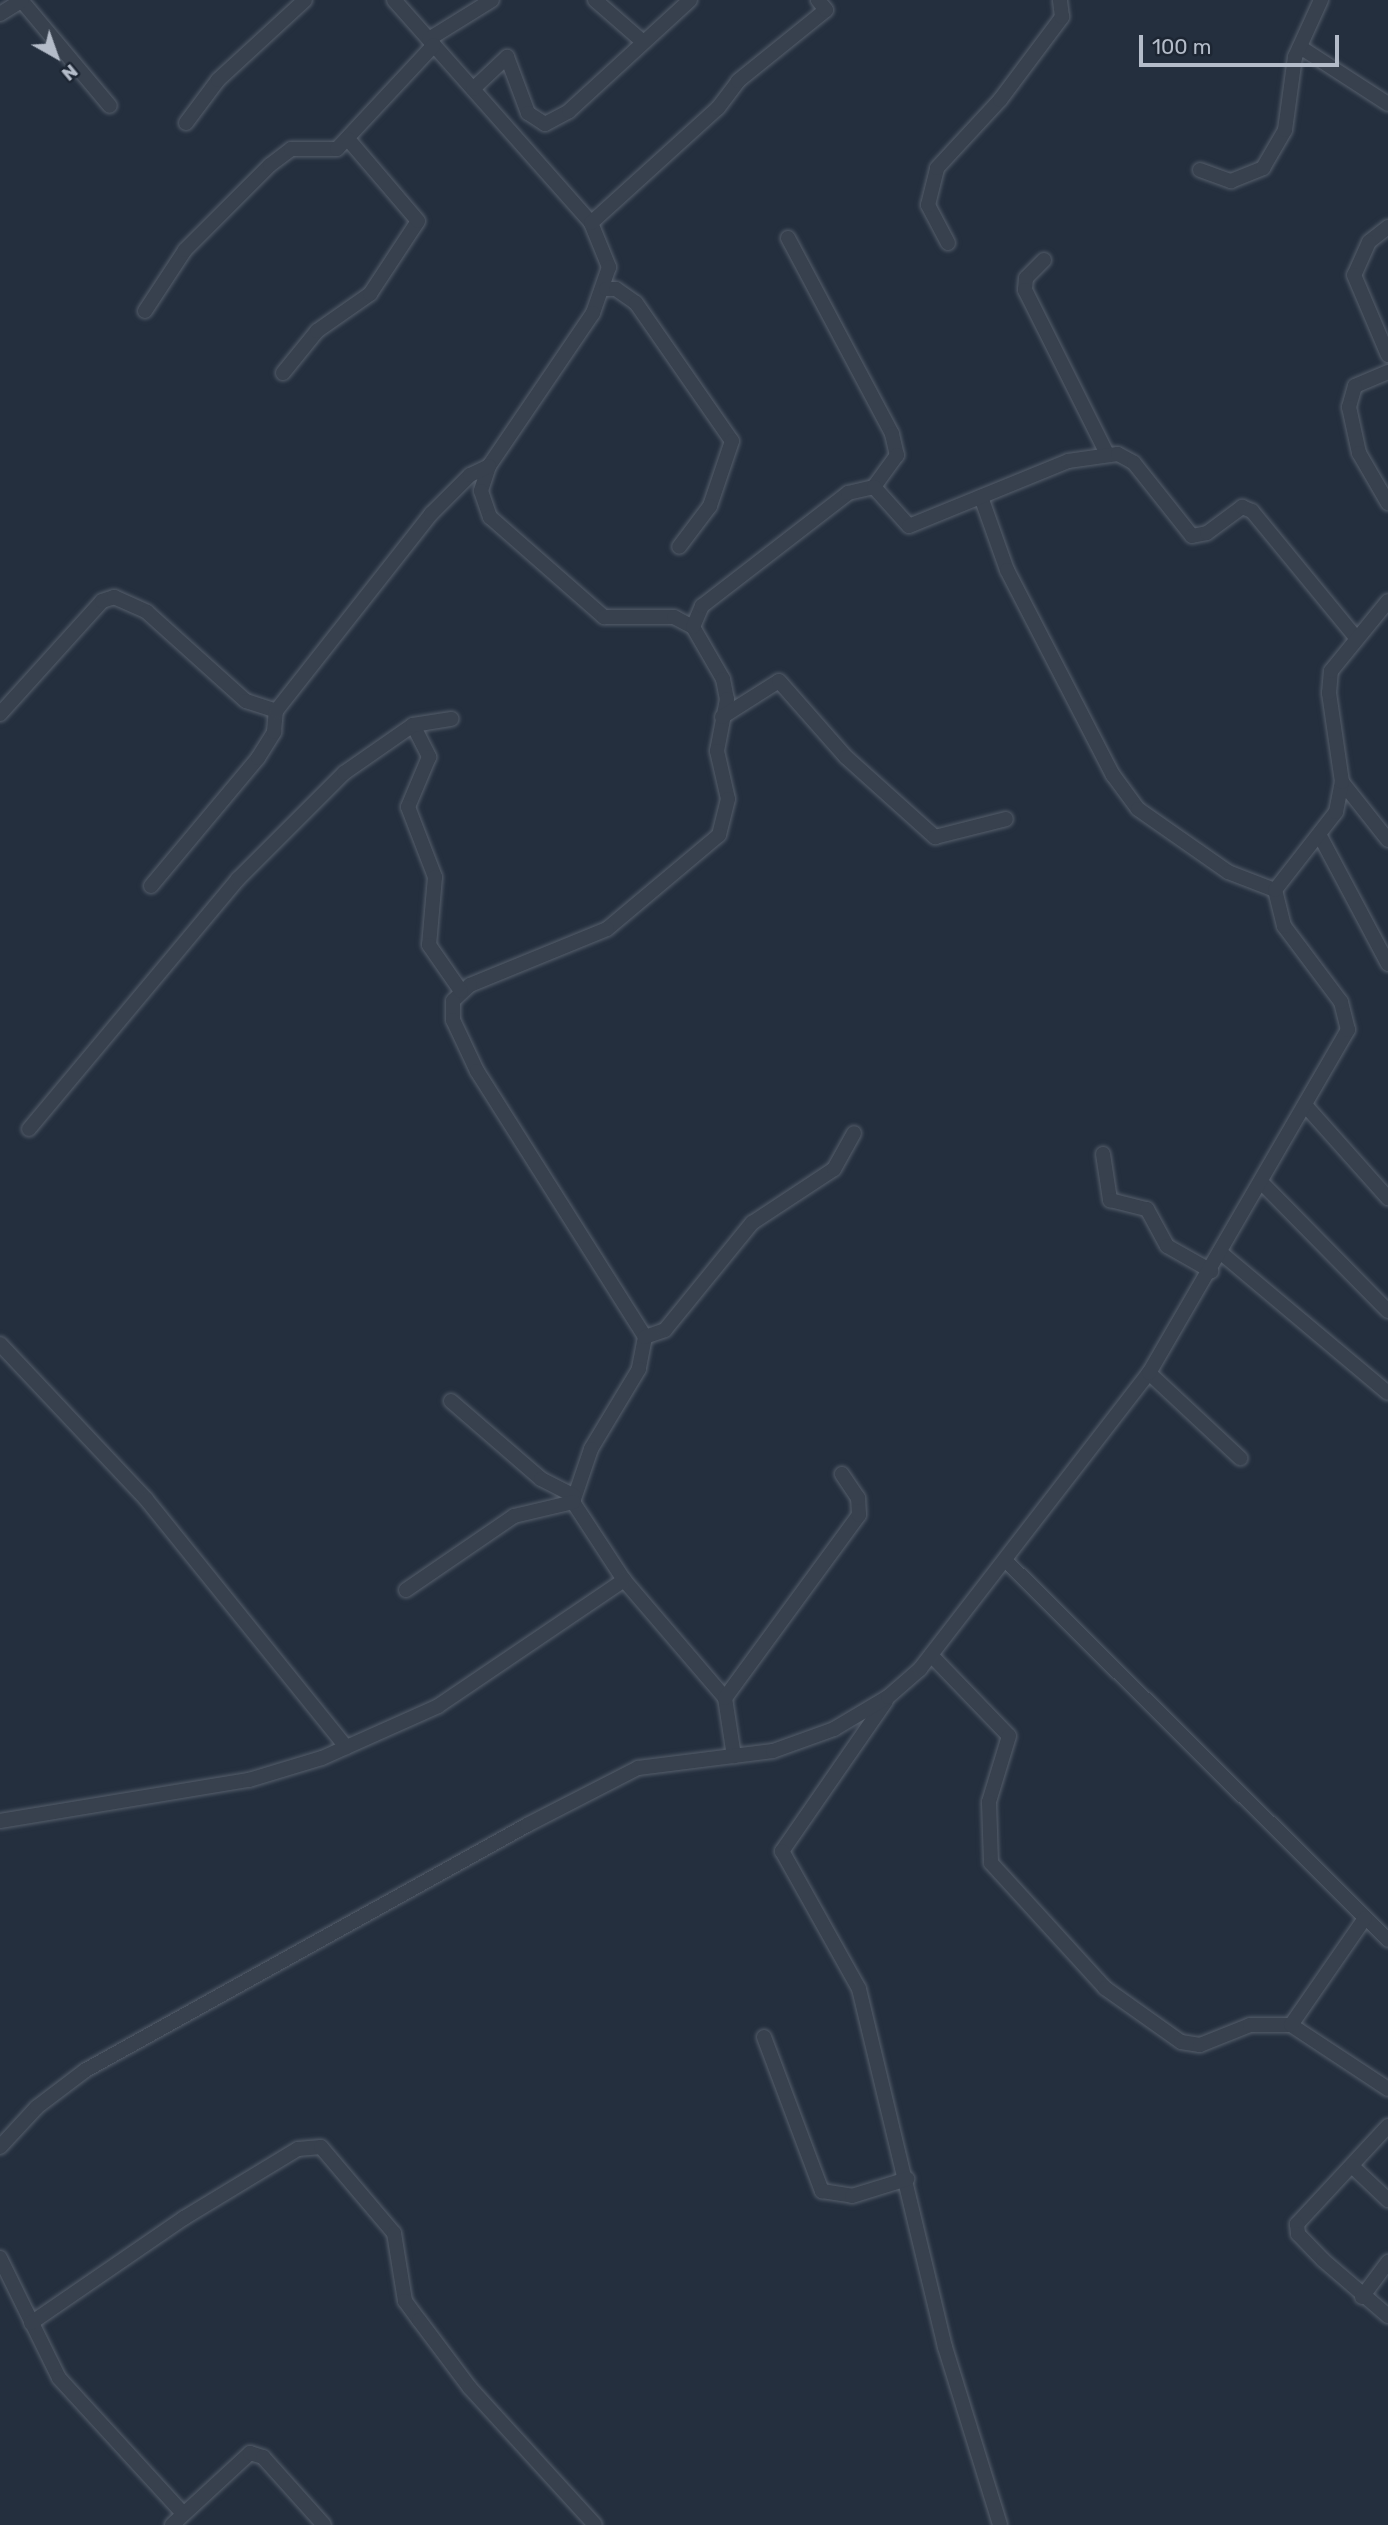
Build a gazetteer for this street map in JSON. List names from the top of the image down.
{
  "scale_bar": "100 m",
  "north": "bottom right"
}
